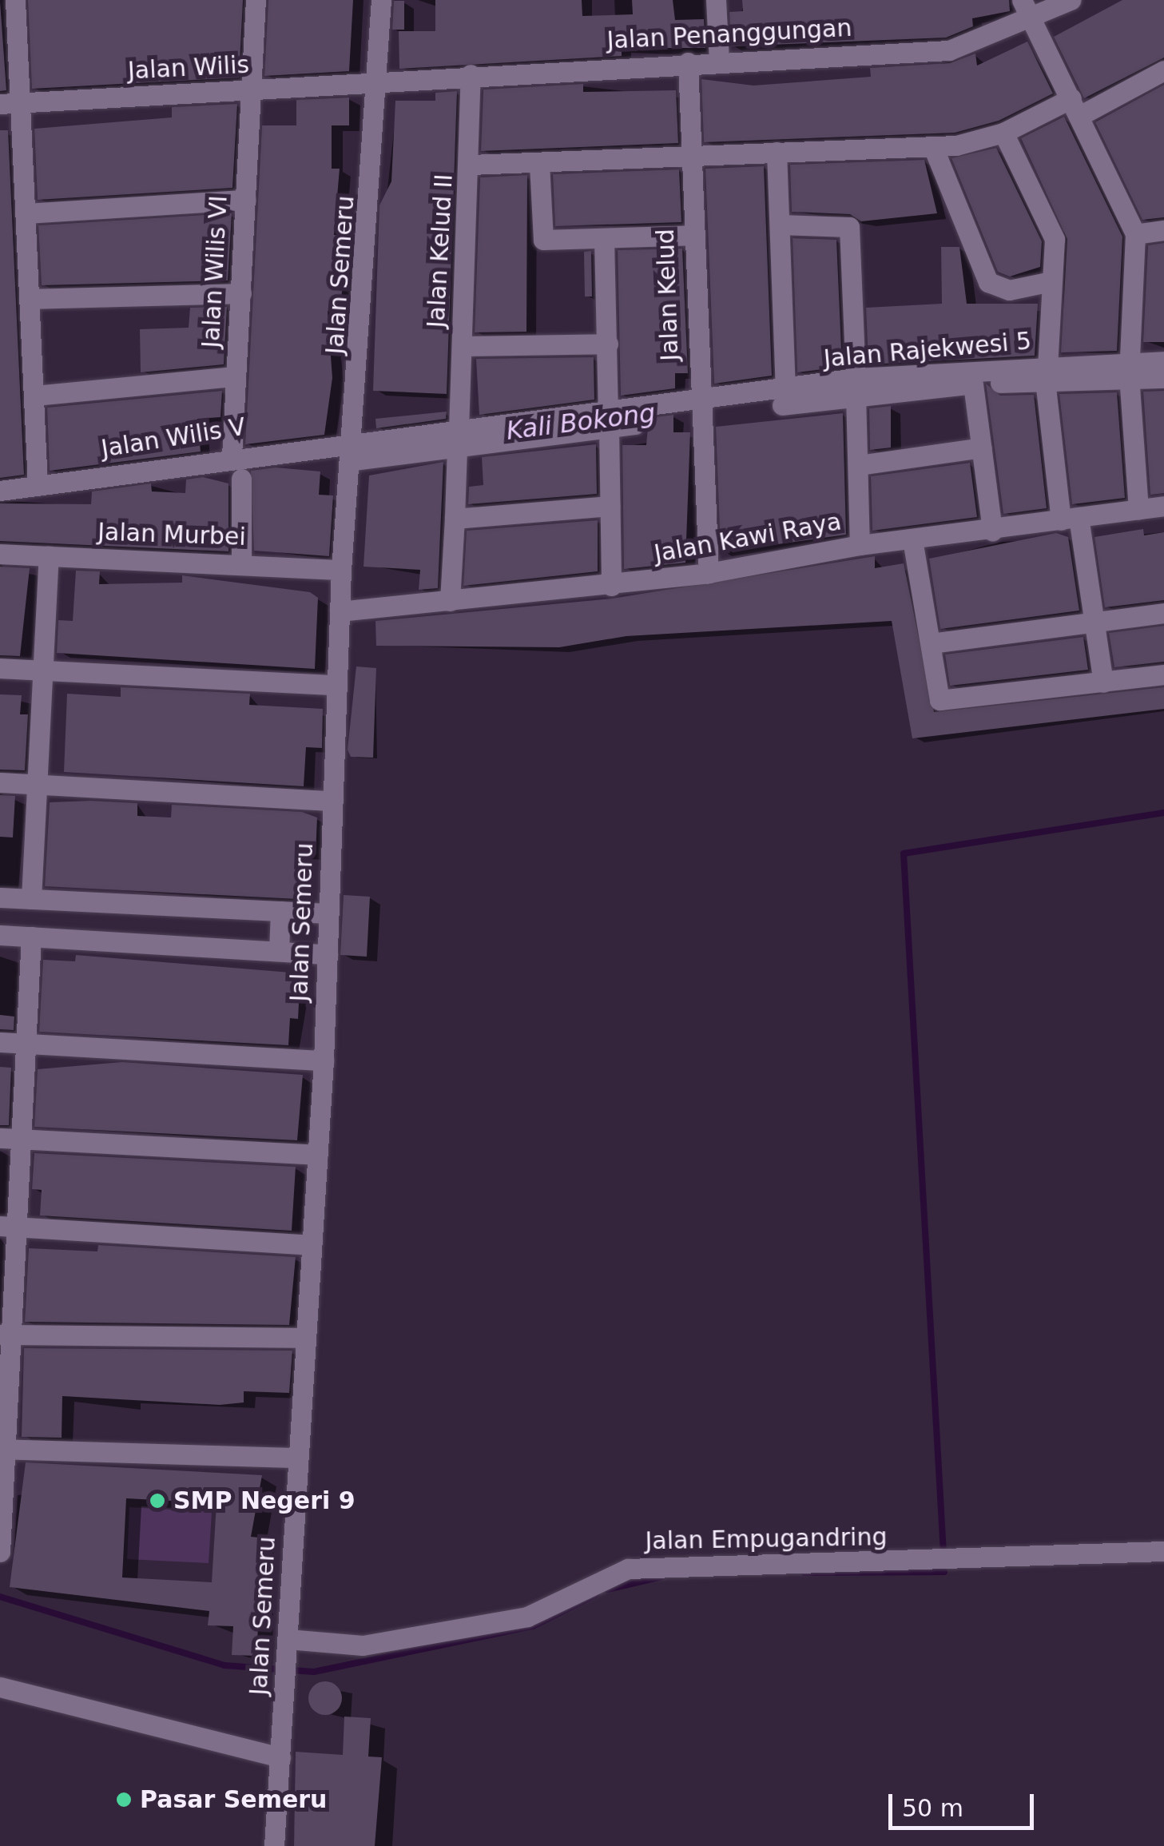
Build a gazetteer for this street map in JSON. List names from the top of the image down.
{
  "streets": {
    "street": [
      "Jalan Penanggungan",
      "Jalan Wilis",
      "Jalan Kelud II",
      "Jalan Wilis VI",
      "Jalan Semeru",
      "Jalan Kelud",
      "Jalan Rajekwesi 5",
      "Jalan Wilis V",
      "Jalan Murbei",
      "Jalan Kawi Raya",
      "Jalan Empugandring"
    ]
  },
  "crossings": [
    ["Jalan Penanggungan", "Jalan Wilis"],
    ["Jalan Penanggungan", "Jalan Kelud II"],
    ["Jalan Penanggungan", "Jalan Semeru"],
    ["Jalan Penanggungan", "Jalan Kelud"],
    ["Jalan Wilis", "Jalan Wilis VI"],
    ["Jalan Wilis", "Jalan Semeru"],
    ["Jalan Kelud II", "Jalan Wilis V"],
    ["Jalan Kelud II", "Jalan Kawi Raya"],
    ["Jalan Wilis VI", "Jalan Wilis V"],
    ["Jalan Semeru", "Jalan Wilis V"],
    ["Jalan Semeru", "Jalan Murbei"],
    ["Jalan Semeru", "Jalan Kawi Raya"],
    ["Jalan Semeru", "Jalan Empugandring"],
    ["Jalan Kelud", "Jalan Rajekwesi 5"],
    ["Jalan Kelud", "Jalan Wilis V"],
    ["Jalan Kelud", "Jalan Kawi Raya"],
    ["Jalan Rajekwesi 5", "Jalan Wilis V"]
  ],
  "water": ["Kali Bokong"],
  "places": ["SMP Negeri 9", "Pasar Semeru"],
  "scale_bar": "50 m"
}
